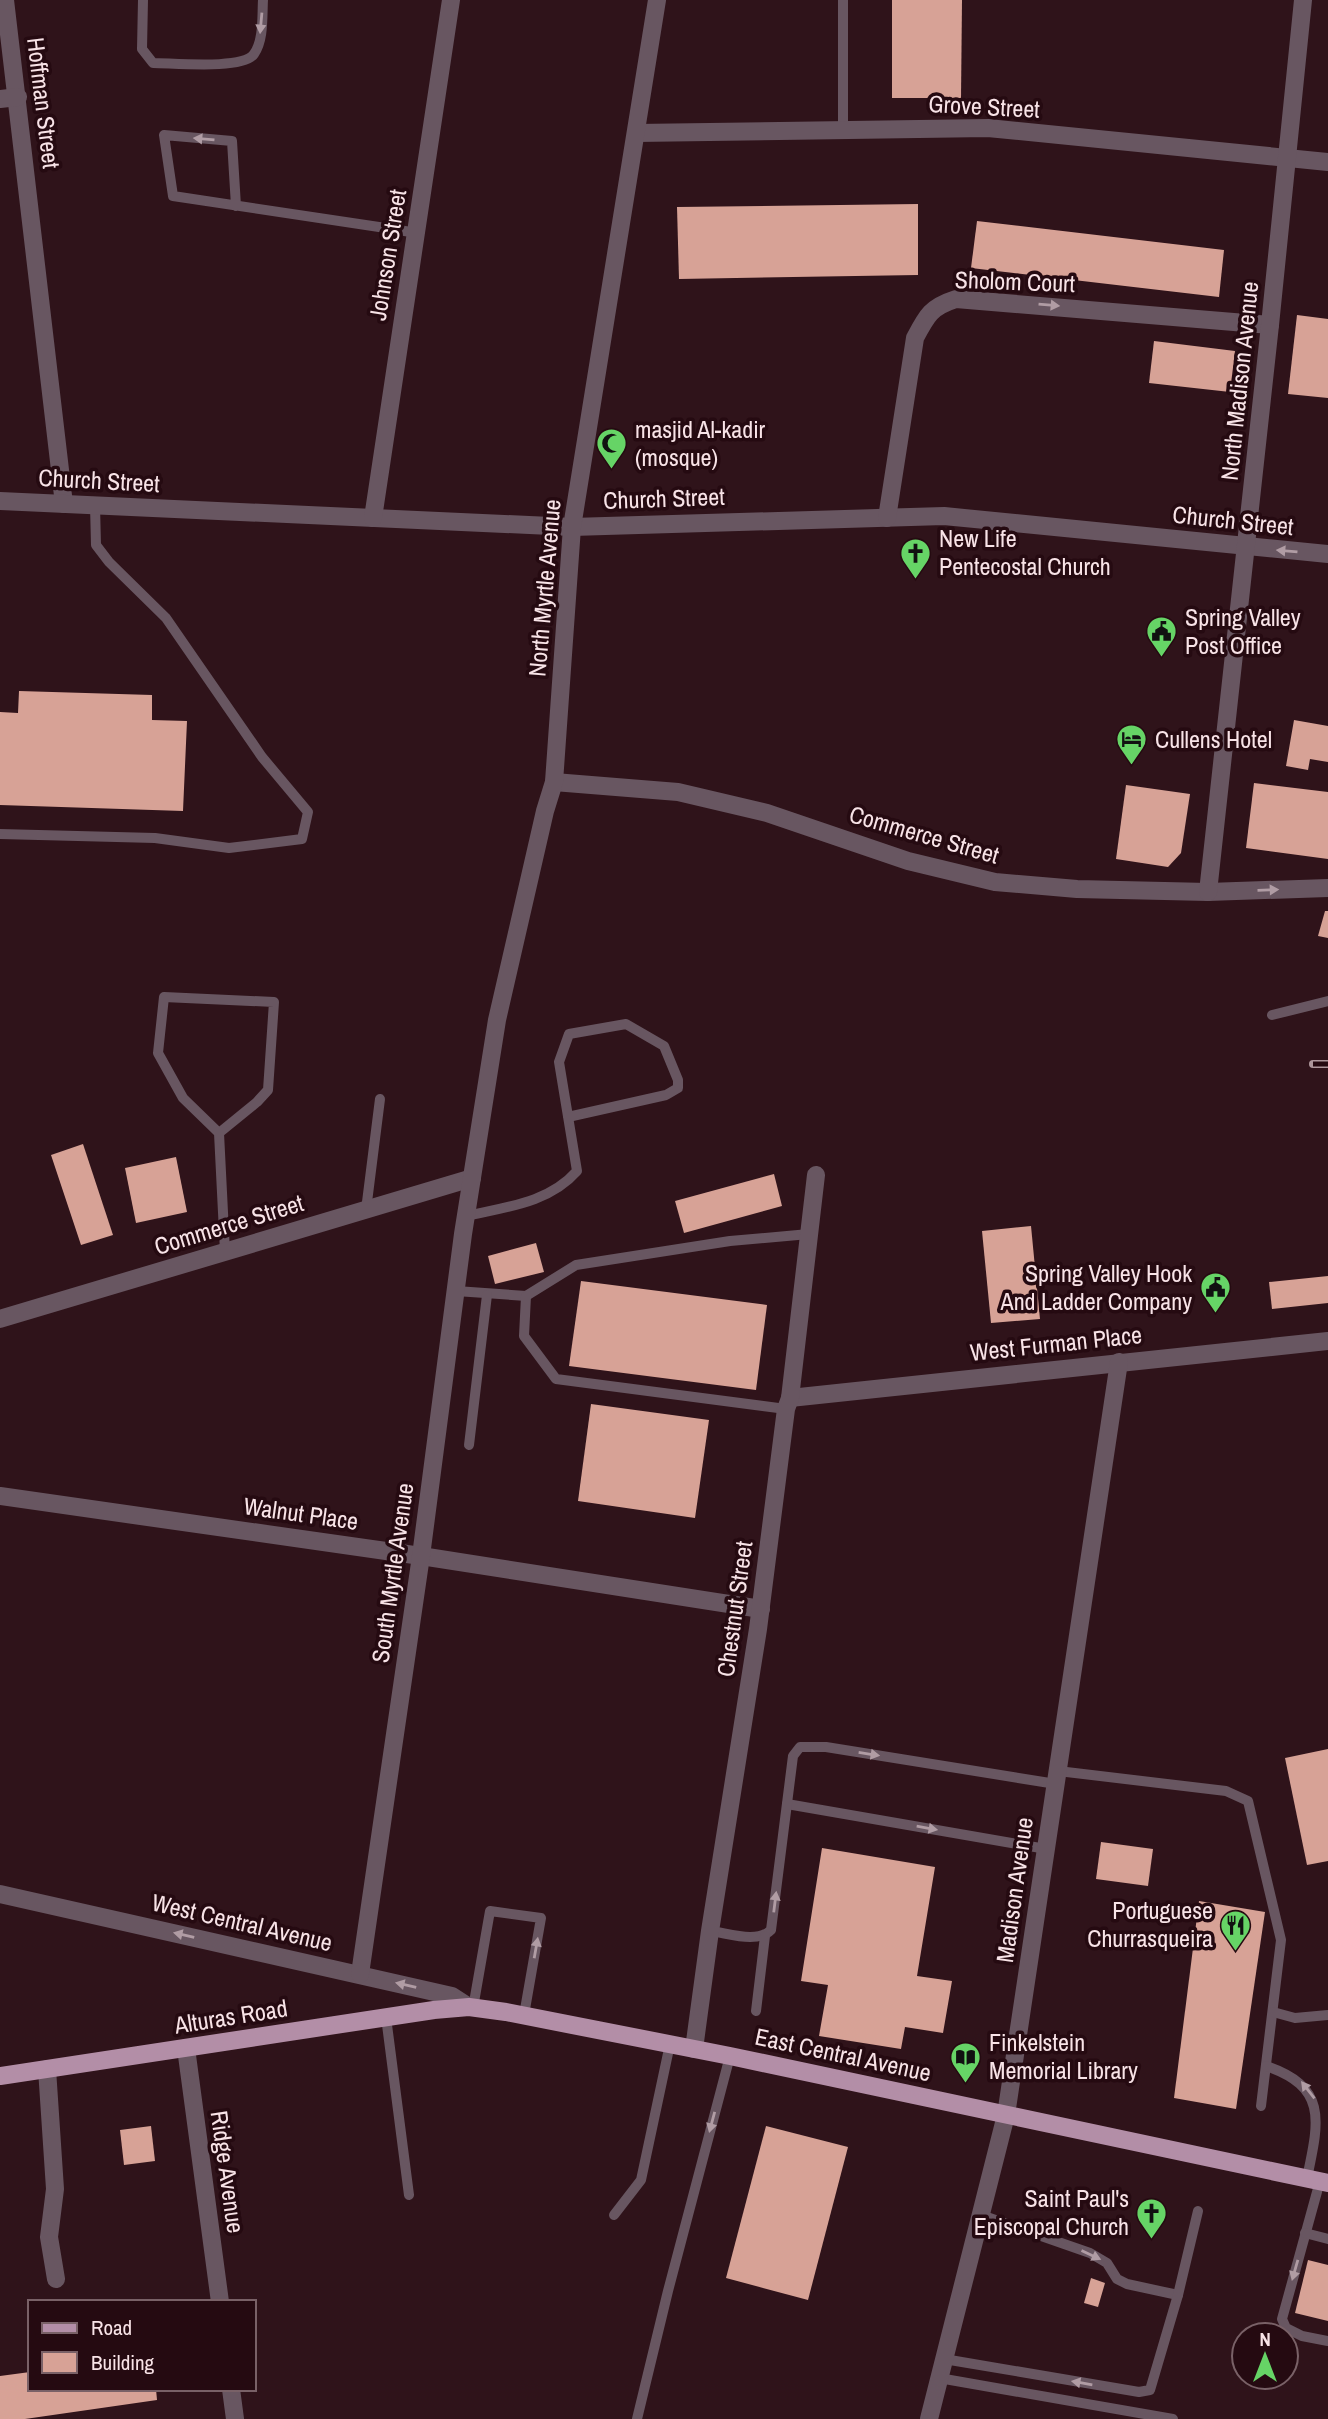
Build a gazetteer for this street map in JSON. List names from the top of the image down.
{
  "streets": {
    "main road": ["Alturas Road", "East Central Avenue"],
    "street": [
      "Hoffman Street",
      "Grove Street",
      "Johnson Street",
      "Sholom Court",
      "North Madison Avenue",
      "Church Street",
      "North Myrtle Avenue",
      "Commerce Street",
      "West Furman Place",
      "Walnut Place",
      "South Myrtle Avenue",
      "Chestnut Street",
      "Madison Avenue",
      "West Central Avenue",
      "Ridge Avenue"
    ]
  },
  "crossings": [
    ["Hoffman Street", "Church Street"],
    ["Grove Street", "North Madison Avenue"],
    ["Grove Street", "North Myrtle Avenue"],
    ["Johnson Street", "Church Street"],
    ["Sholom Court", "North Madison Avenue"],
    ["Sholom Court", "Church Street"],
    ["North Madison Avenue", "Church Street"],
    ["North Madison Avenue", "Commerce Street"],
    ["Church Street", "North Myrtle Avenue"],
    ["North Myrtle Avenue", "Commerce Street"],
    ["North Myrtle Avenue", "South Myrtle Avenue"],
    ["Commerce Street", "South Myrtle Avenue"],
    ["West Furman Place", "Chestnut Street"],
    ["West Furman Place", "Madison Avenue"],
    ["Walnut Place", "South Myrtle Avenue"],
    ["Walnut Place", "Chestnut Street"],
    ["South Myrtle Avenue", "West Central Avenue"],
    ["Chestnut Street", "East Central Avenue"],
    ["Madison Avenue", "East Central Avenue"],
    ["West Central Avenue", "Alturas Road"],
    ["West Central Avenue", "East Central Avenue"],
    ["Alturas Road", "East Central Avenue"],
    ["Alturas Road", "Ridge Avenue"]
  ],
  "one_way": ["West Central Avenue"],
  "places": {
    "mosque": ["masjid Al-kadir (mosque)"],
    "church": ["New Life Pentecostal Church", "Saint Paul's Episcopal Church"],
    "public building": ["Spring Valley Post Office", "Spring Valley Hook And Ladder Company"],
    "hotel": ["Cullens Hotel"],
    "restaurant": ["Portuguese Churrasqueira"],
    "library": ["Finkelstein Memorial Library"]
  },
  "legend": ["Road", "Building"],
  "north": "top"
}
